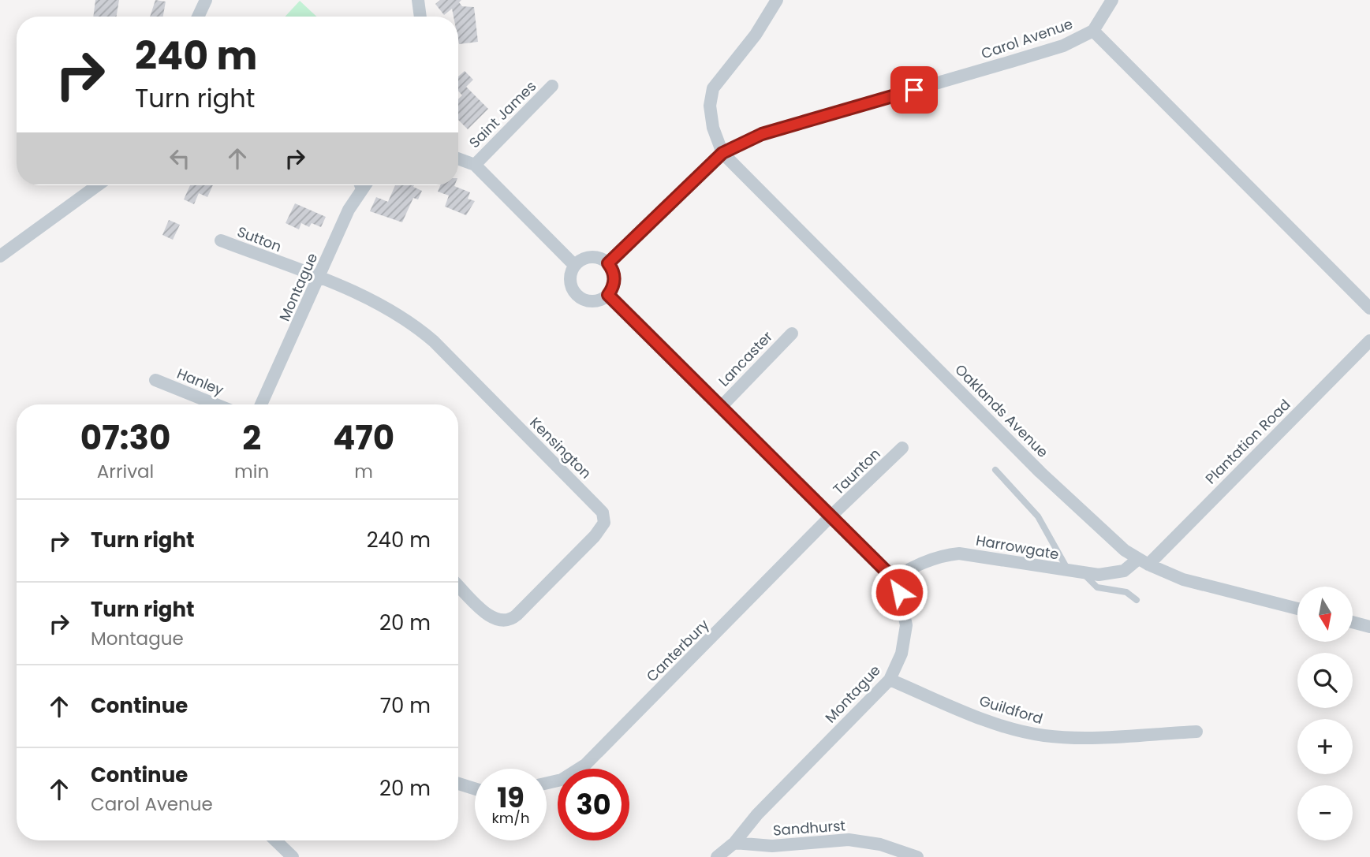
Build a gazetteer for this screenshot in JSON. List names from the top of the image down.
{
  "streets": {
    "street": [
      "Carol Avenue",
      "Saint James",
      "Sutton",
      "Montague",
      "Lancaster",
      "Hanley",
      "Oaklands Avenue",
      "Plantation Road",
      "Kensington",
      "Taunton",
      "Harrowgate",
      "Canterbury",
      "Guildford",
      "Sandhurst"
    ]
  },
  "crossings": [
    ["Carol Avenue", "Montague"],
    ["Carol Avenue", "Oaklands Avenue"],
    ["Sutton", "Montague"],
    ["Sutton", "Kensington"],
    ["Montague", "Lancaster"],
    ["Montague", "Kensington"],
    ["Montague", "Taunton"],
    ["Montague", "Harrowgate"],
    ["Montague", "Canterbury"],
    ["Montague", "Guildford"],
    ["Montague", "Sandhurst"],
    ["Oaklands Avenue", "Plantation Road"],
    ["Oaklands Avenue", "Harrowgate"],
    ["Plantation Road", "Harrowgate"],
    ["Taunton", "Canterbury"]
  ],
  "north": "bottom",
  "page": {
    "turn": ["240 m", "Turn right"],
    "eta": [
      "07:30",
      "Arrival",
      "2",
      "min",
      "470",
      "m"
    ],
    "list": [
      {
        "name": "Turn right",
        "value": "240 m"
      },
      {
        "name": "Turn right",
        "note": "Montague",
        "value": "20 m"
      },
      {
        "name": "Continue",
        "value": "70 m"
      },
      {
        "name": "Continue",
        "note": "Carol Avenue",
        "value": "20 m"
      }
    ],
    "map_buttons": ["+", "−"],
    "speed": "19 km/h",
    "limit": "30"
  }
}
